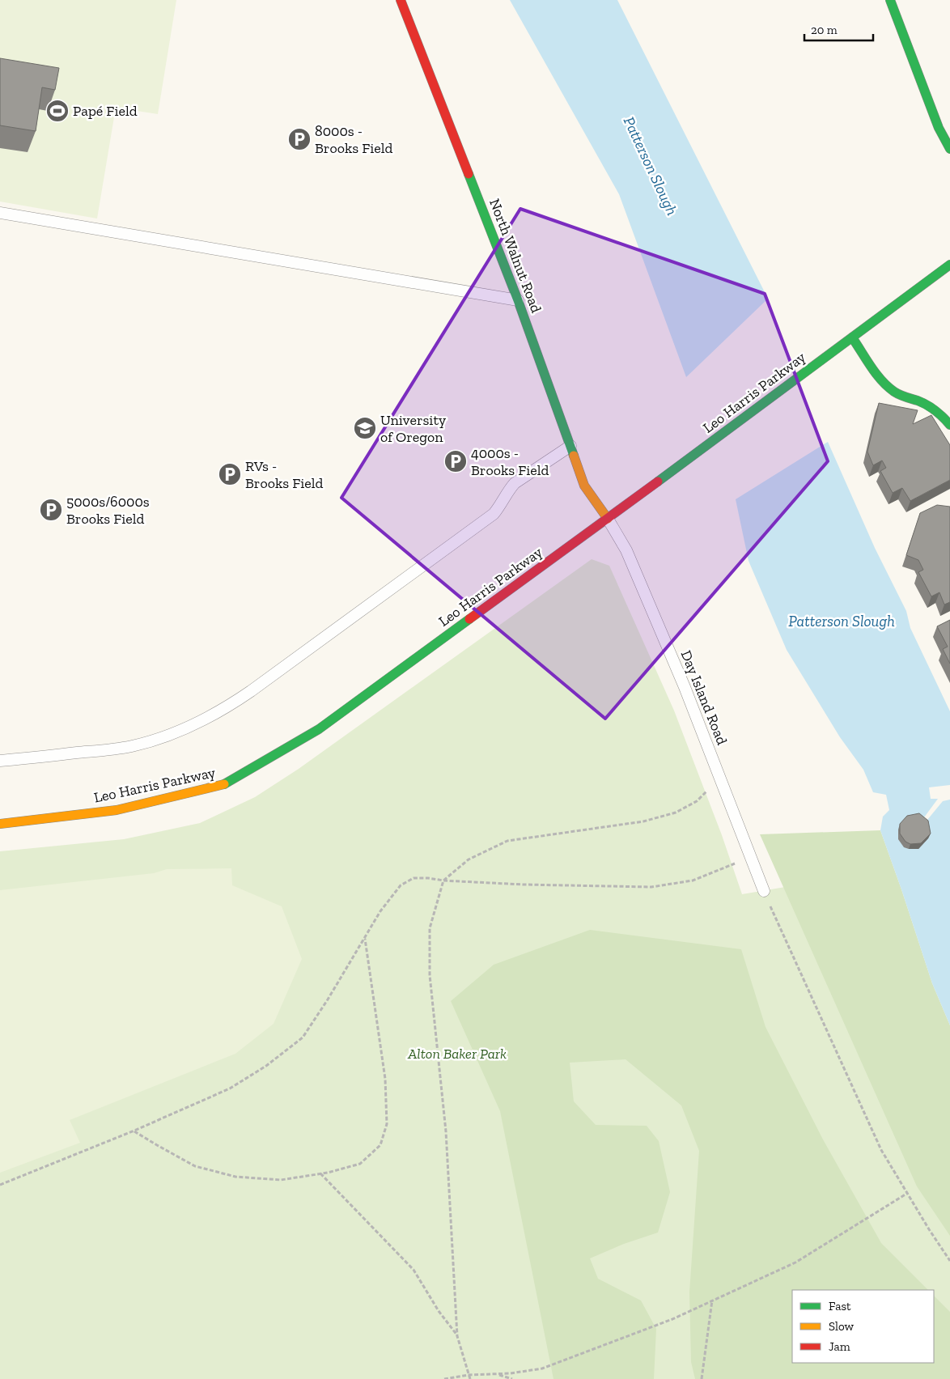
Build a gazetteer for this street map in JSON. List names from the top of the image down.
{
  "streets": {
    "street": ["North Walnut Road", "Leo Harris Parkway"],
    "lane": ["Day Island Road"]
  },
  "crossings": [
    ["North Walnut Road", "Leo Harris Parkway"],
    ["North Walnut Road", "Day Island Road"],
    ["Leo Harris Parkway", "Day Island Road"]
  ],
  "water": ["Patterson Slough"],
  "parks": ["Alton Baker Park"],
  "places": {
    "sports": ["Papé Field"],
    "parking": [
      "8000s - Brooks Field",
      "4000s - Brooks Field",
      "RVs - Brooks Field",
      "5000s/6000s Brooks Field"
    ],
    "school or university": ["University of Oregon"]
  },
  "legend": ["Fast", "Slow", "Jam"],
  "scale_bar": "20 m"
}
